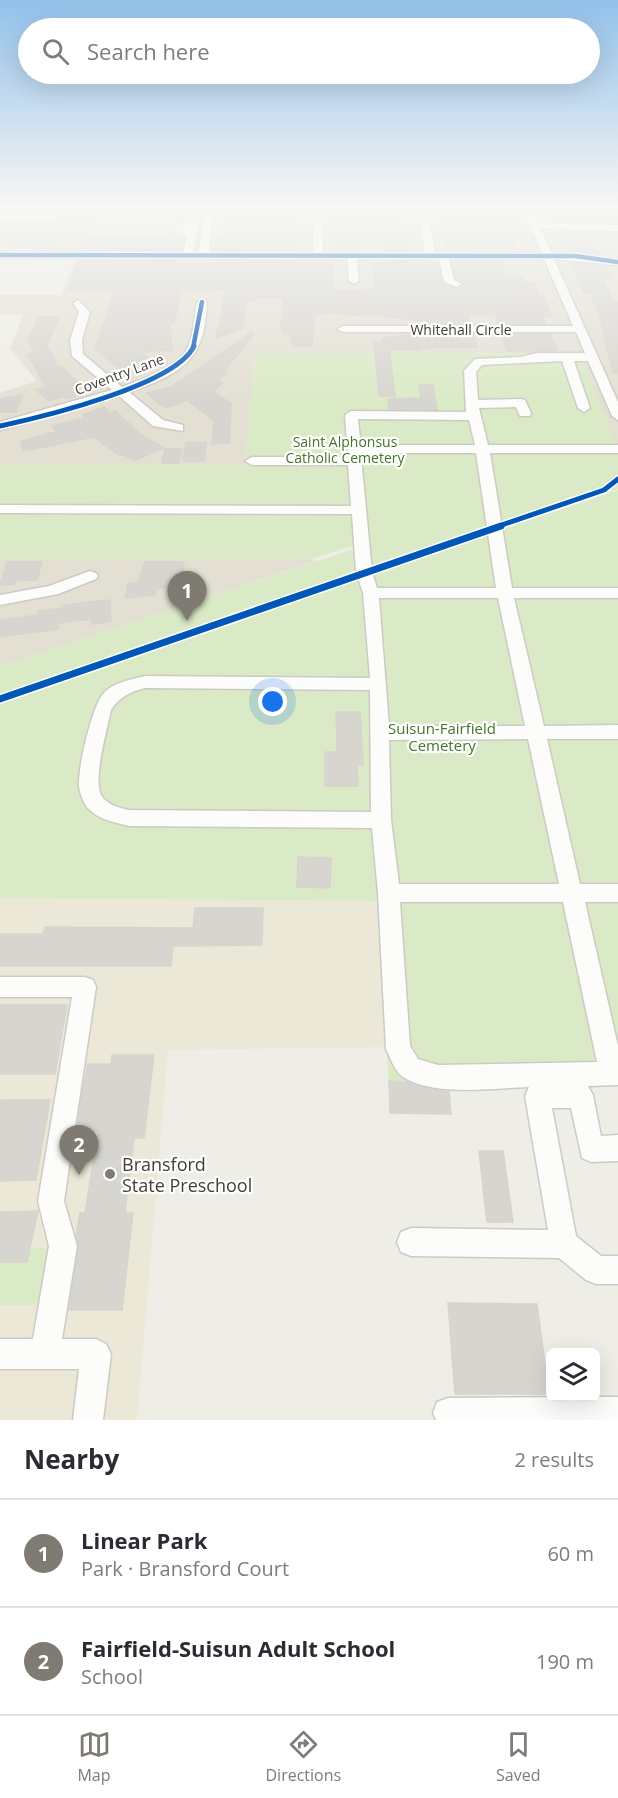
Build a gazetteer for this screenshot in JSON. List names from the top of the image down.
{
  "streets": {
    "street": ["Whitehall Circle", "Coventry Lane"]
  },
  "parks": ["Saint Alphonsus Catholic Cemetery", "Suisun-Fairfield Cemetery"],
  "places": ["Bransford State Preschool"],
  "page": {
    "search": "Search here",
    "pins": ["1", "2"],
    "heading": ["Nearby", "2 results"],
    "list": [
      {
        "mark": "1",
        "name": "Linear Park",
        "note": "Park · Bransford Court",
        "value": "60 m"
      },
      {
        "mark": "2",
        "name": "Fairfield-Suisun Adult School",
        "note": "School",
        "value": "190 m"
      }
    ],
    "nav": ["Map", "Directions", "Saved"]
  }
}
